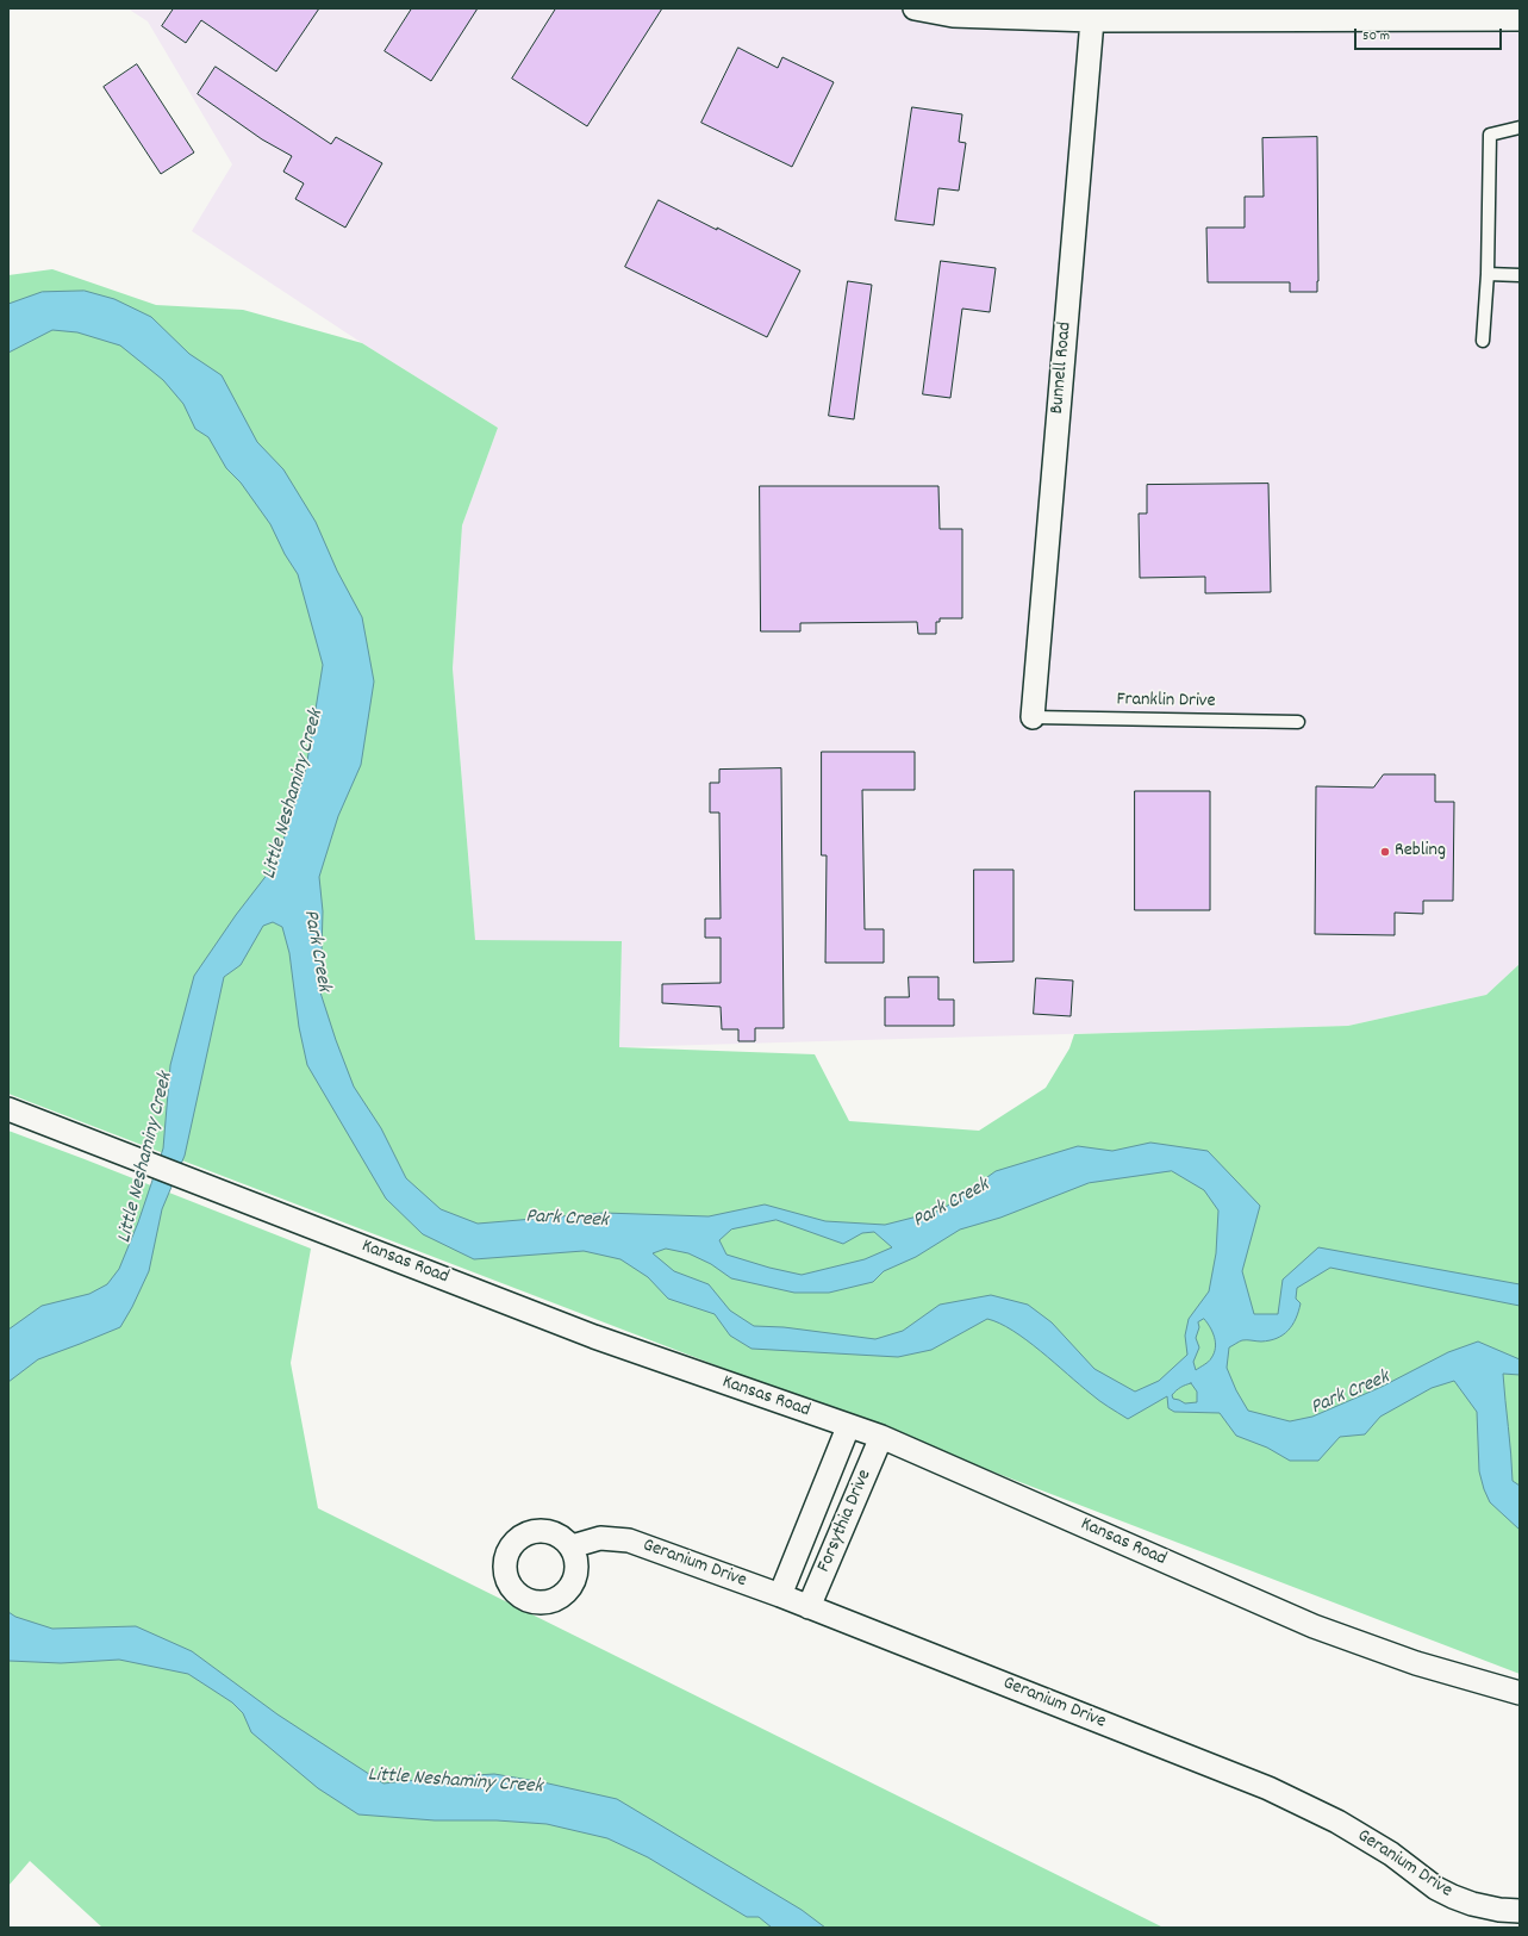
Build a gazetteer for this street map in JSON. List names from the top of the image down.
{
  "streets": {
    "street": [
      "Bunnell Road",
      "Kansas Road",
      "Forsythia Drive",
      "Geranium Drive"
    ],
    "lane": ["Franklin Drive"]
  },
  "crossings": [
    ["Bunnell Road", "Franklin Drive"],
    ["Kansas Road", "Forsythia Drive"],
    ["Forsythia Drive", "Geranium Drive"]
  ],
  "water": ["Little Neshaminy Creek", "Park Creek"],
  "places": ["Rebling"],
  "scale_bar": "50 m"
}
